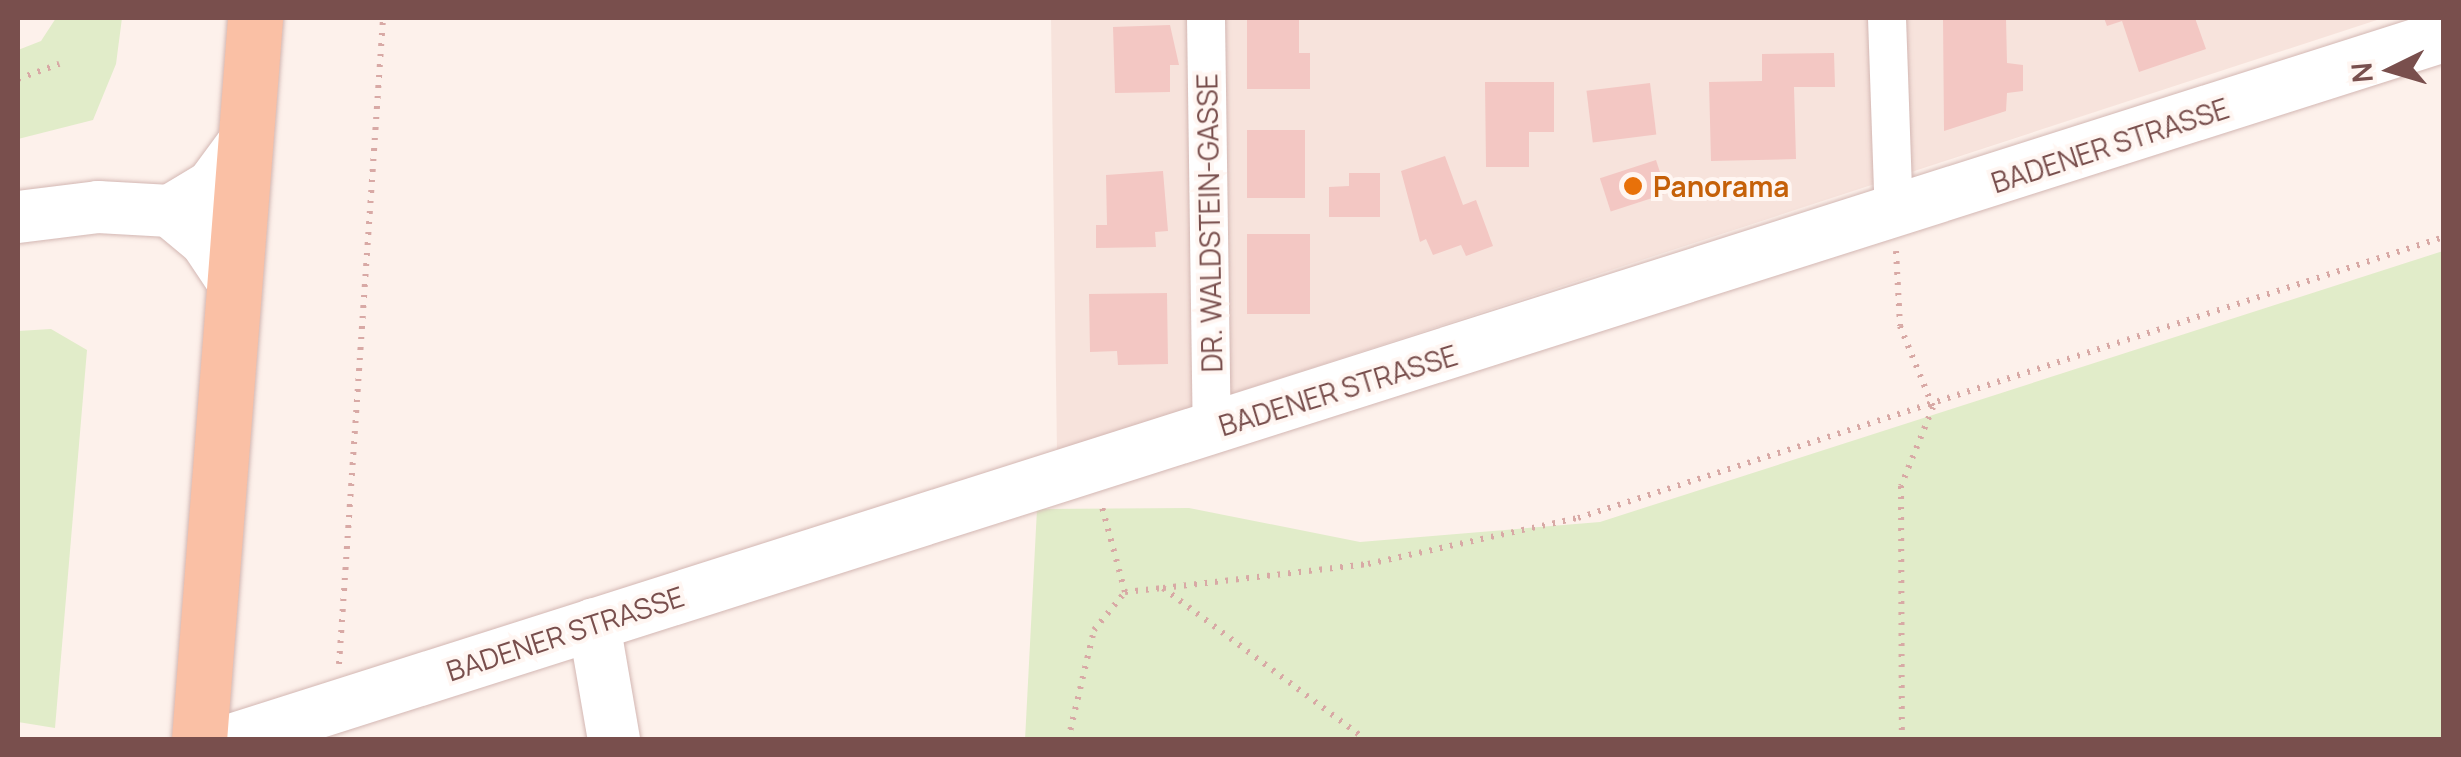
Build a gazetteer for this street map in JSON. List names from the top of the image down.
{
  "streets": {
    "street": ["BADENER STRASSE", "DR. WALDSTEIN-GASSE"]
  },
  "crossings": [
    ["BADENER STRASSE", "DR. WALDSTEIN-GASSE"]
  ],
  "places": ["Panorama"],
  "north": "left"
}
